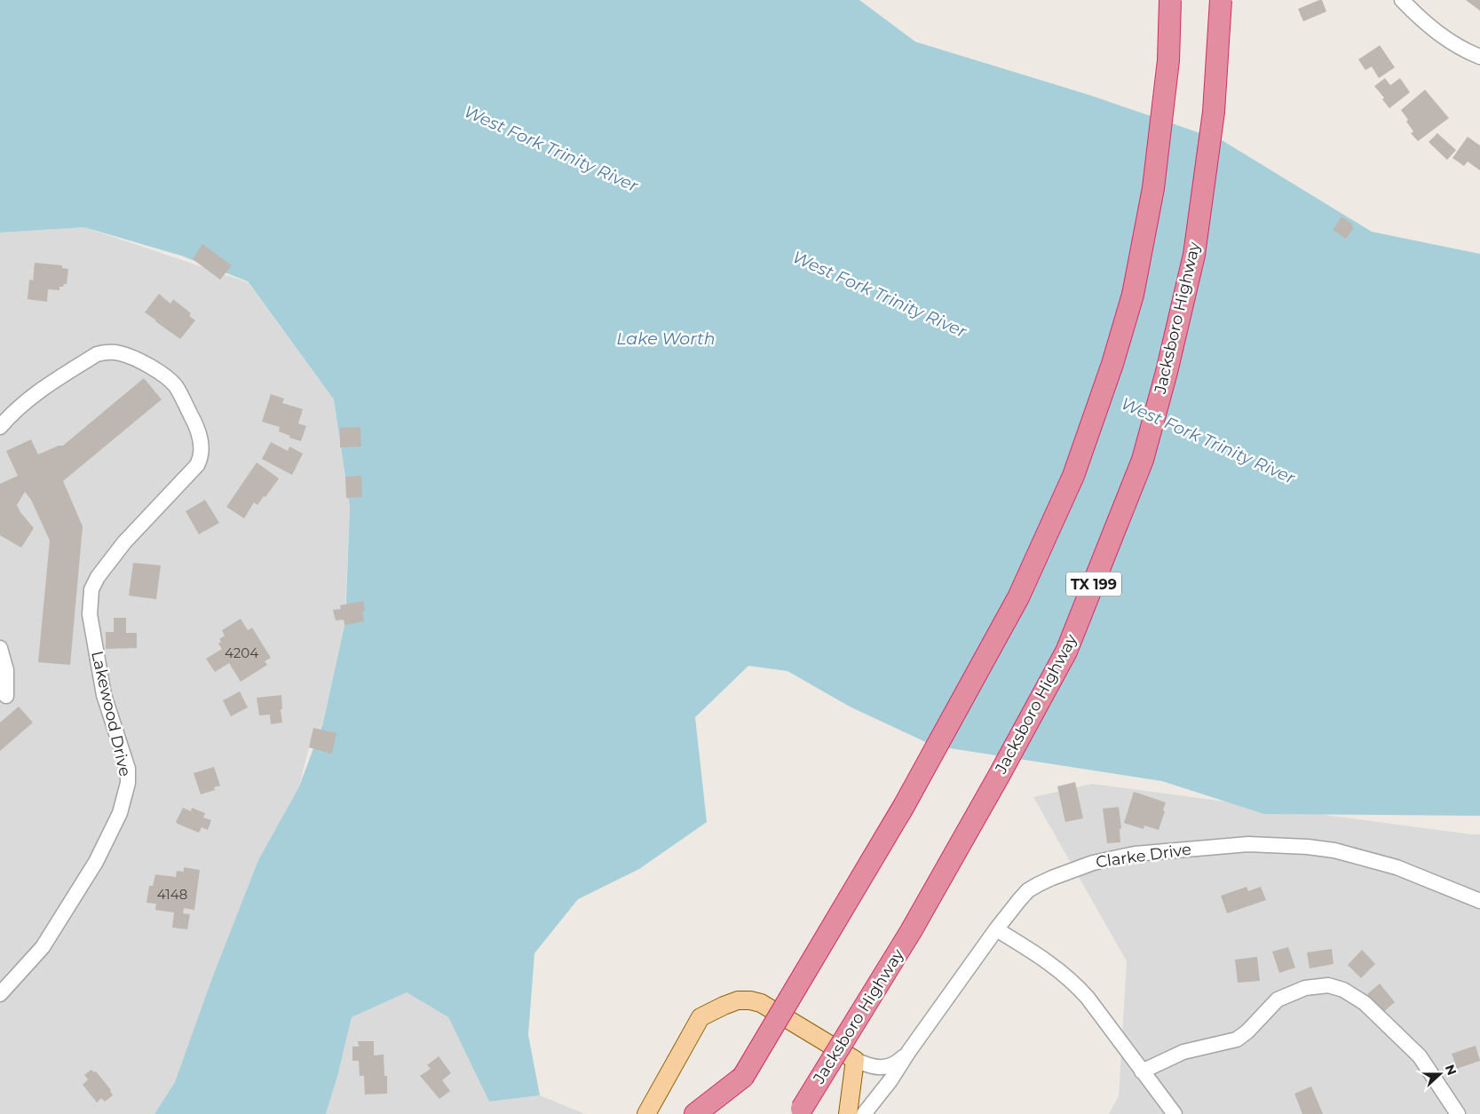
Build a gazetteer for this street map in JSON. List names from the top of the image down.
{
  "streets": {
    "highway": ["Jacksboro Highway", "TX 199"],
    "street": ["Lakewood Drive", "Clarke Drive"]
  },
  "water": ["West Fork Trinity River", "Lake Worth"],
  "house_numbers": ["4204", "4148"],
  "north": "right"
}
